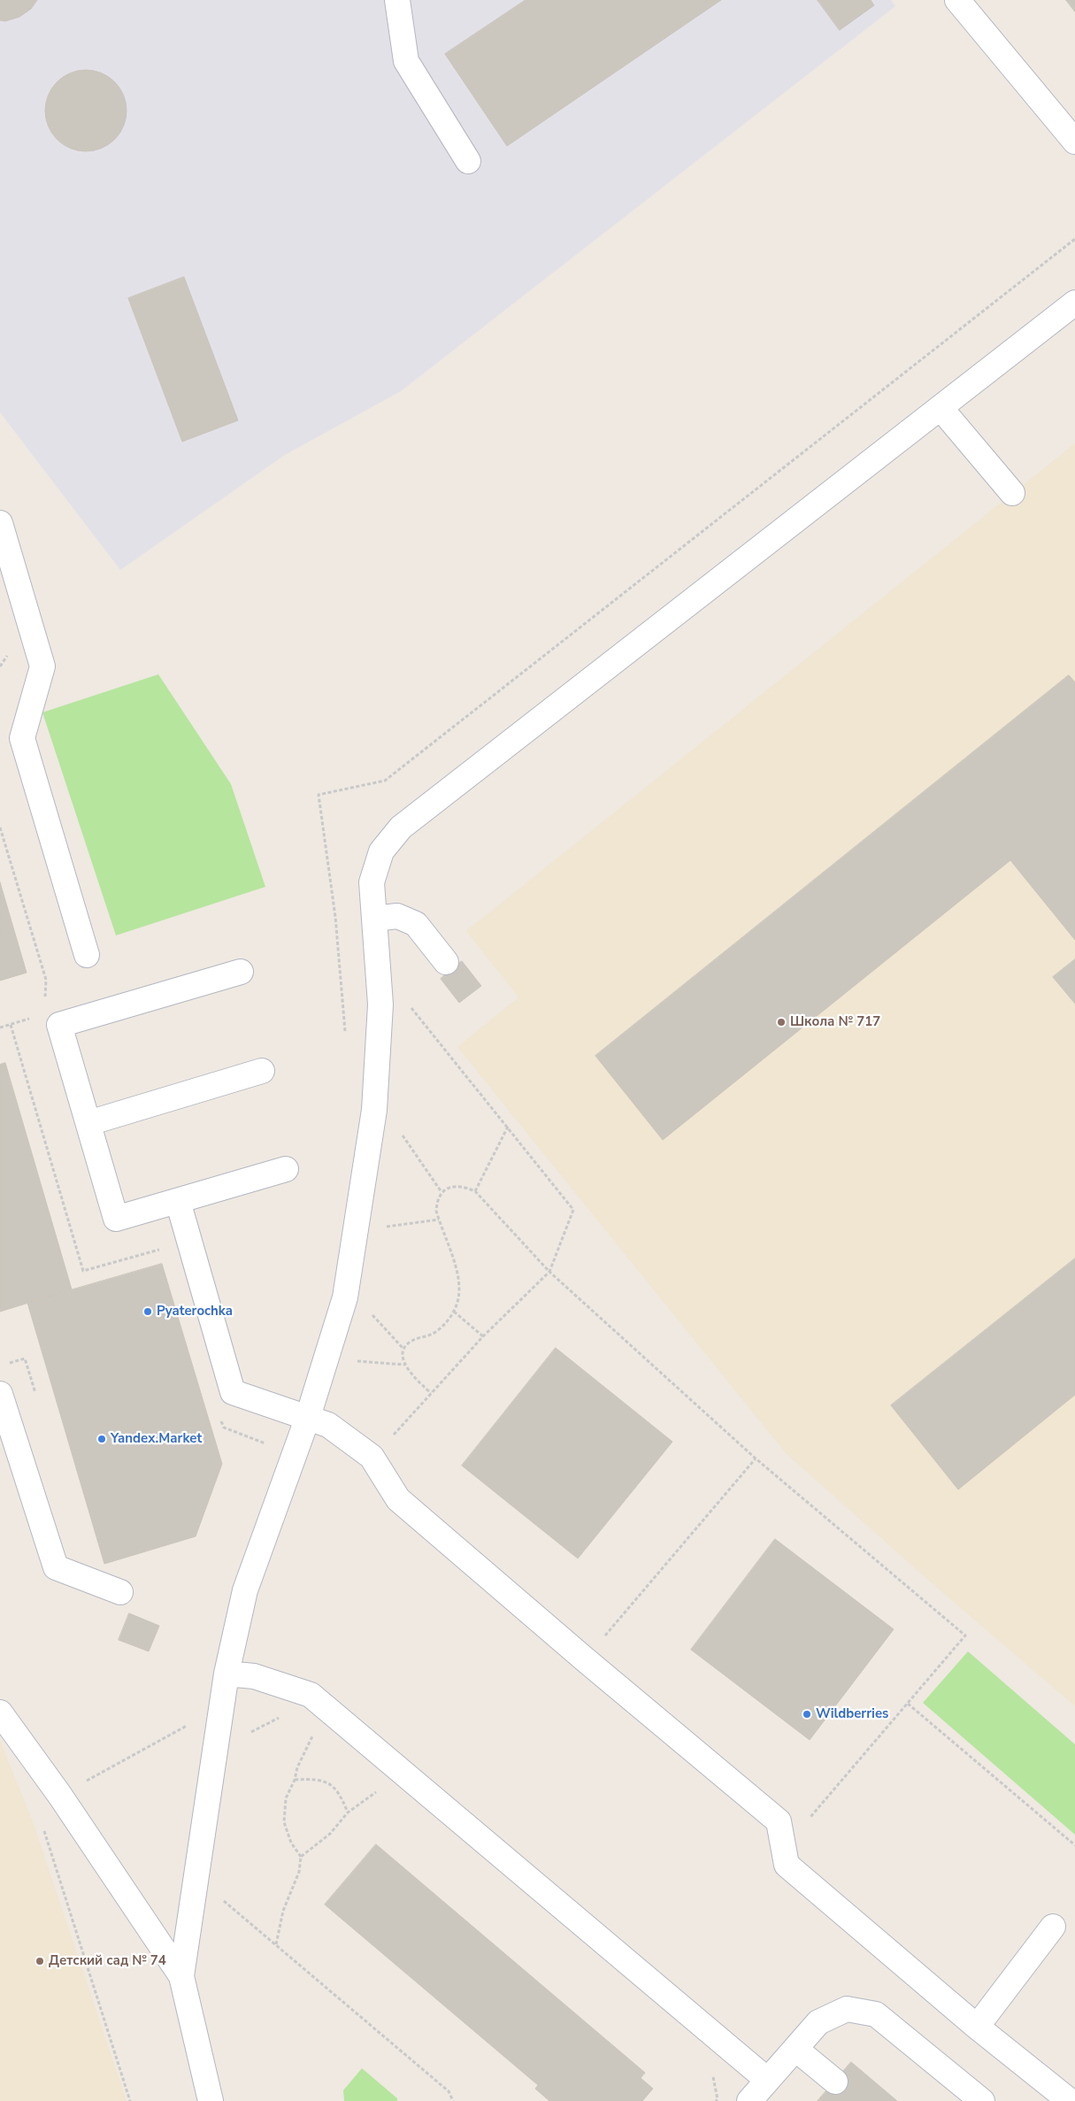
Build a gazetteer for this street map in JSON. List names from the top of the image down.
{
  "places": [
    "Школа № 717",
    "Pyaterochka",
    "Yandex.Market",
    "Wildberries",
    "Детский сад № 74"
  ]
}
